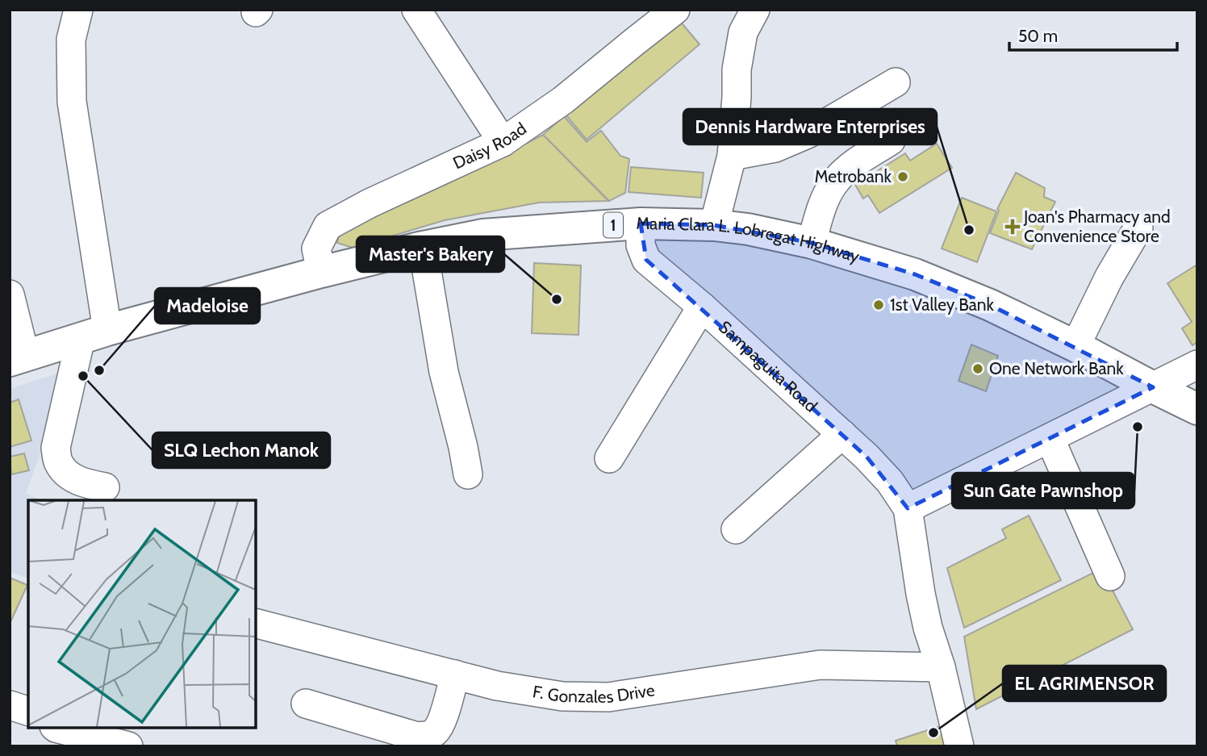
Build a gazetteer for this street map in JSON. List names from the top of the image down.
{
  "streets": {
    "highway": ["1", "Maria Clara L. Lobregat Highway"],
    "street": ["Daisy Road", "Sampaguita Road", "F. Gonzales Drive"]
  },
  "crossings": [
    ["Daisy Road", "Maria Clara L. Lobregat Highway"],
    ["Maria Clara L. Lobregat Highway", "Sampaguita Road"],
    ["Sampaguita Road", "F. Gonzales Drive"]
  ],
  "places": {
    "other": [
      "Metrobank",
      "Dennis Hardware Enterprises",
      "Master's Bakery",
      "1st Valley Bank",
      "One Network Bank",
      "Madeloise",
      "SLQ Lechon Manok",
      "Sun Gate Pawnshop",
      "EL AGRIMENSOR"
    ],
    "health": ["Joan's Pharmacy and Convenience Store"]
  },
  "scale_bar": "50 m"
}
